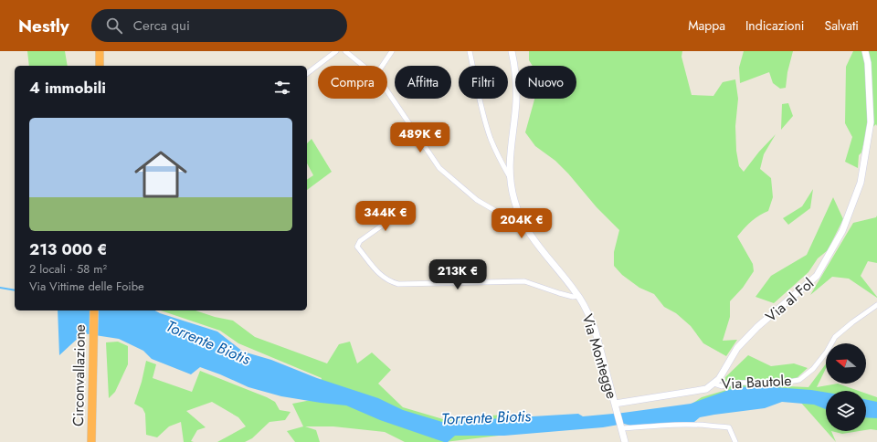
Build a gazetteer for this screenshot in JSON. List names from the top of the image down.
{
  "streets": {
    "highway": ["Circonvallazione"],
    "street": ["Via al Fol", "Via Montegge", "Via Bautole"]
  },
  "crossings": [
    ["Via al Fol", "Via Montegge"],
    ["Via al Fol", "Via Bautole"]
  ],
  "water": ["Torrente Biotis"],
  "north": "left",
  "page": {
    "header": "Nestly",
    "search": "Cerca qui",
    "nav": ["Mappa", "Indicazioni", "Salvati"],
    "chip": [
      "Compra",
      "Affitta",
      "Filtri",
      "Nuovo"
    ],
    "heading": "4 immobili",
    "list": [
      {
        "name": "213 000 €",
        "note": "2 locali · 58 m² · Via Vittime delle Foibe"
      }
    ],
    "price": [
      "489K €",
      "344K €",
      "204K €",
      "213K €"
    ]
  }
}
